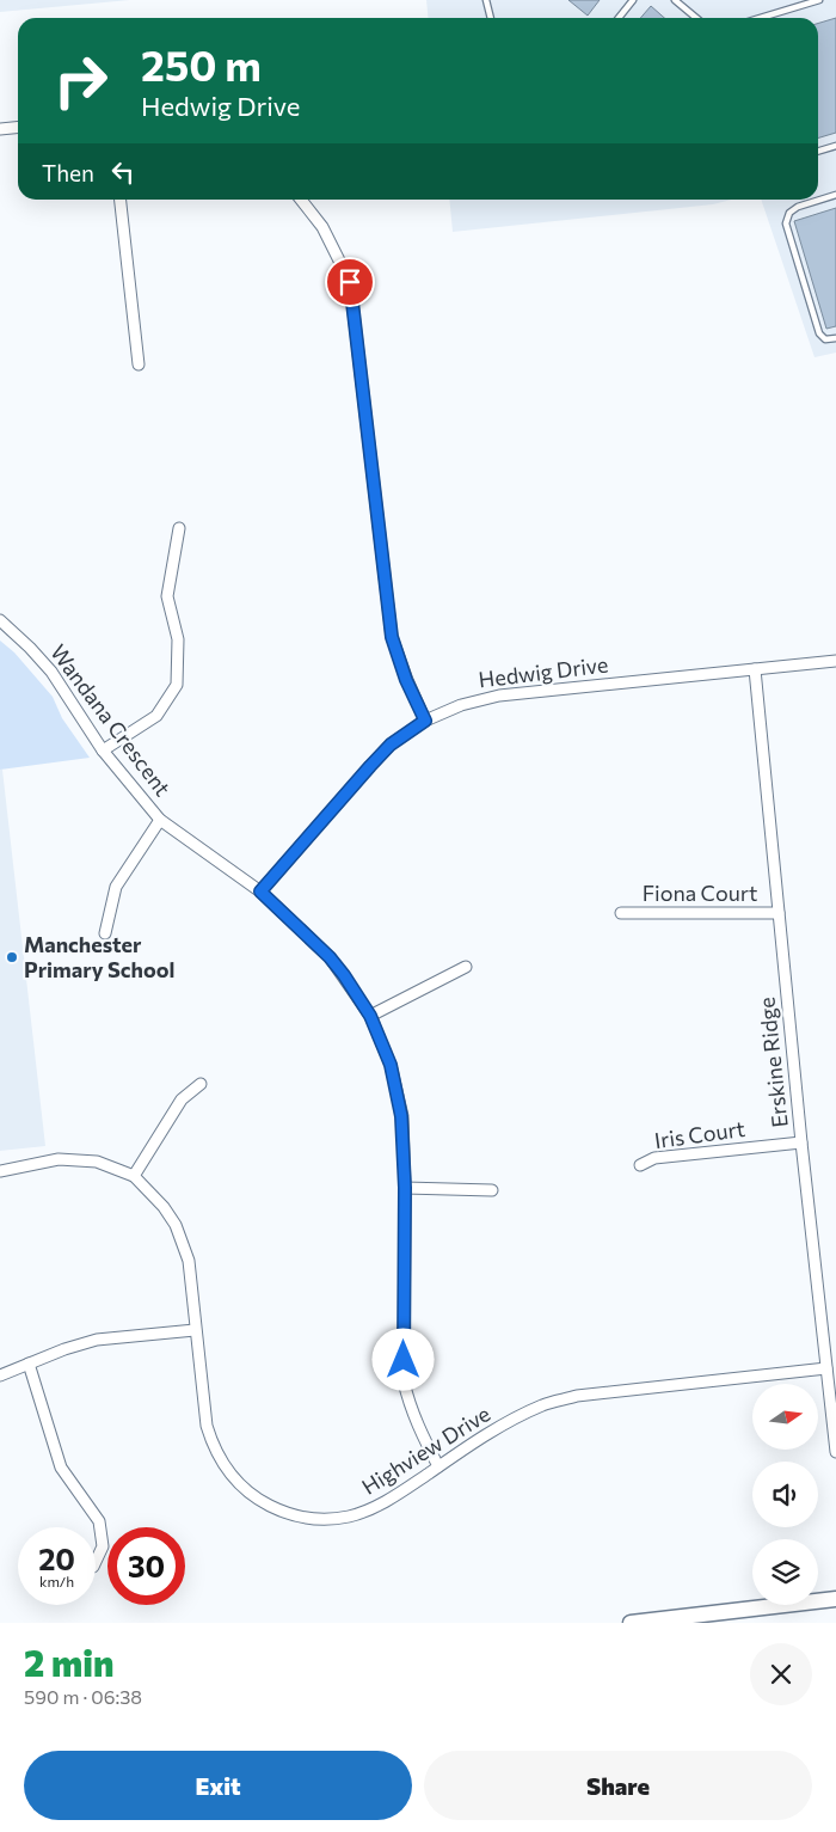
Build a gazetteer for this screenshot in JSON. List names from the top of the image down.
{
  "streets": {
    "street": [
      "Hedwig Drive",
      "Wandana Crescent",
      "Fiona Court",
      "Erskine Ridge",
      "Iris Court",
      "Highview Drive"
    ]
  },
  "crossings": [
    ["Hedwig Drive", "Wandana Crescent"],
    ["Hedwig Drive", "Erskine Ridge"],
    ["Wandana Crescent", "Highview Drive"],
    ["Fiona Court", "Erskine Ridge"],
    ["Erskine Ridge", "Iris Court"],
    ["Erskine Ridge", "Highview Drive"]
  ],
  "places": ["Manchester Primary School"],
  "north": "right",
  "page": {
    "turn": ["250 m", "Hedwig Drive"],
    "then": "Then",
    "speed": "20 km/h",
    "limit": "30",
    "heading": ["2 min", "590 m · 06:38"],
    "buttons": ["Exit", "Share"]
  }
}
